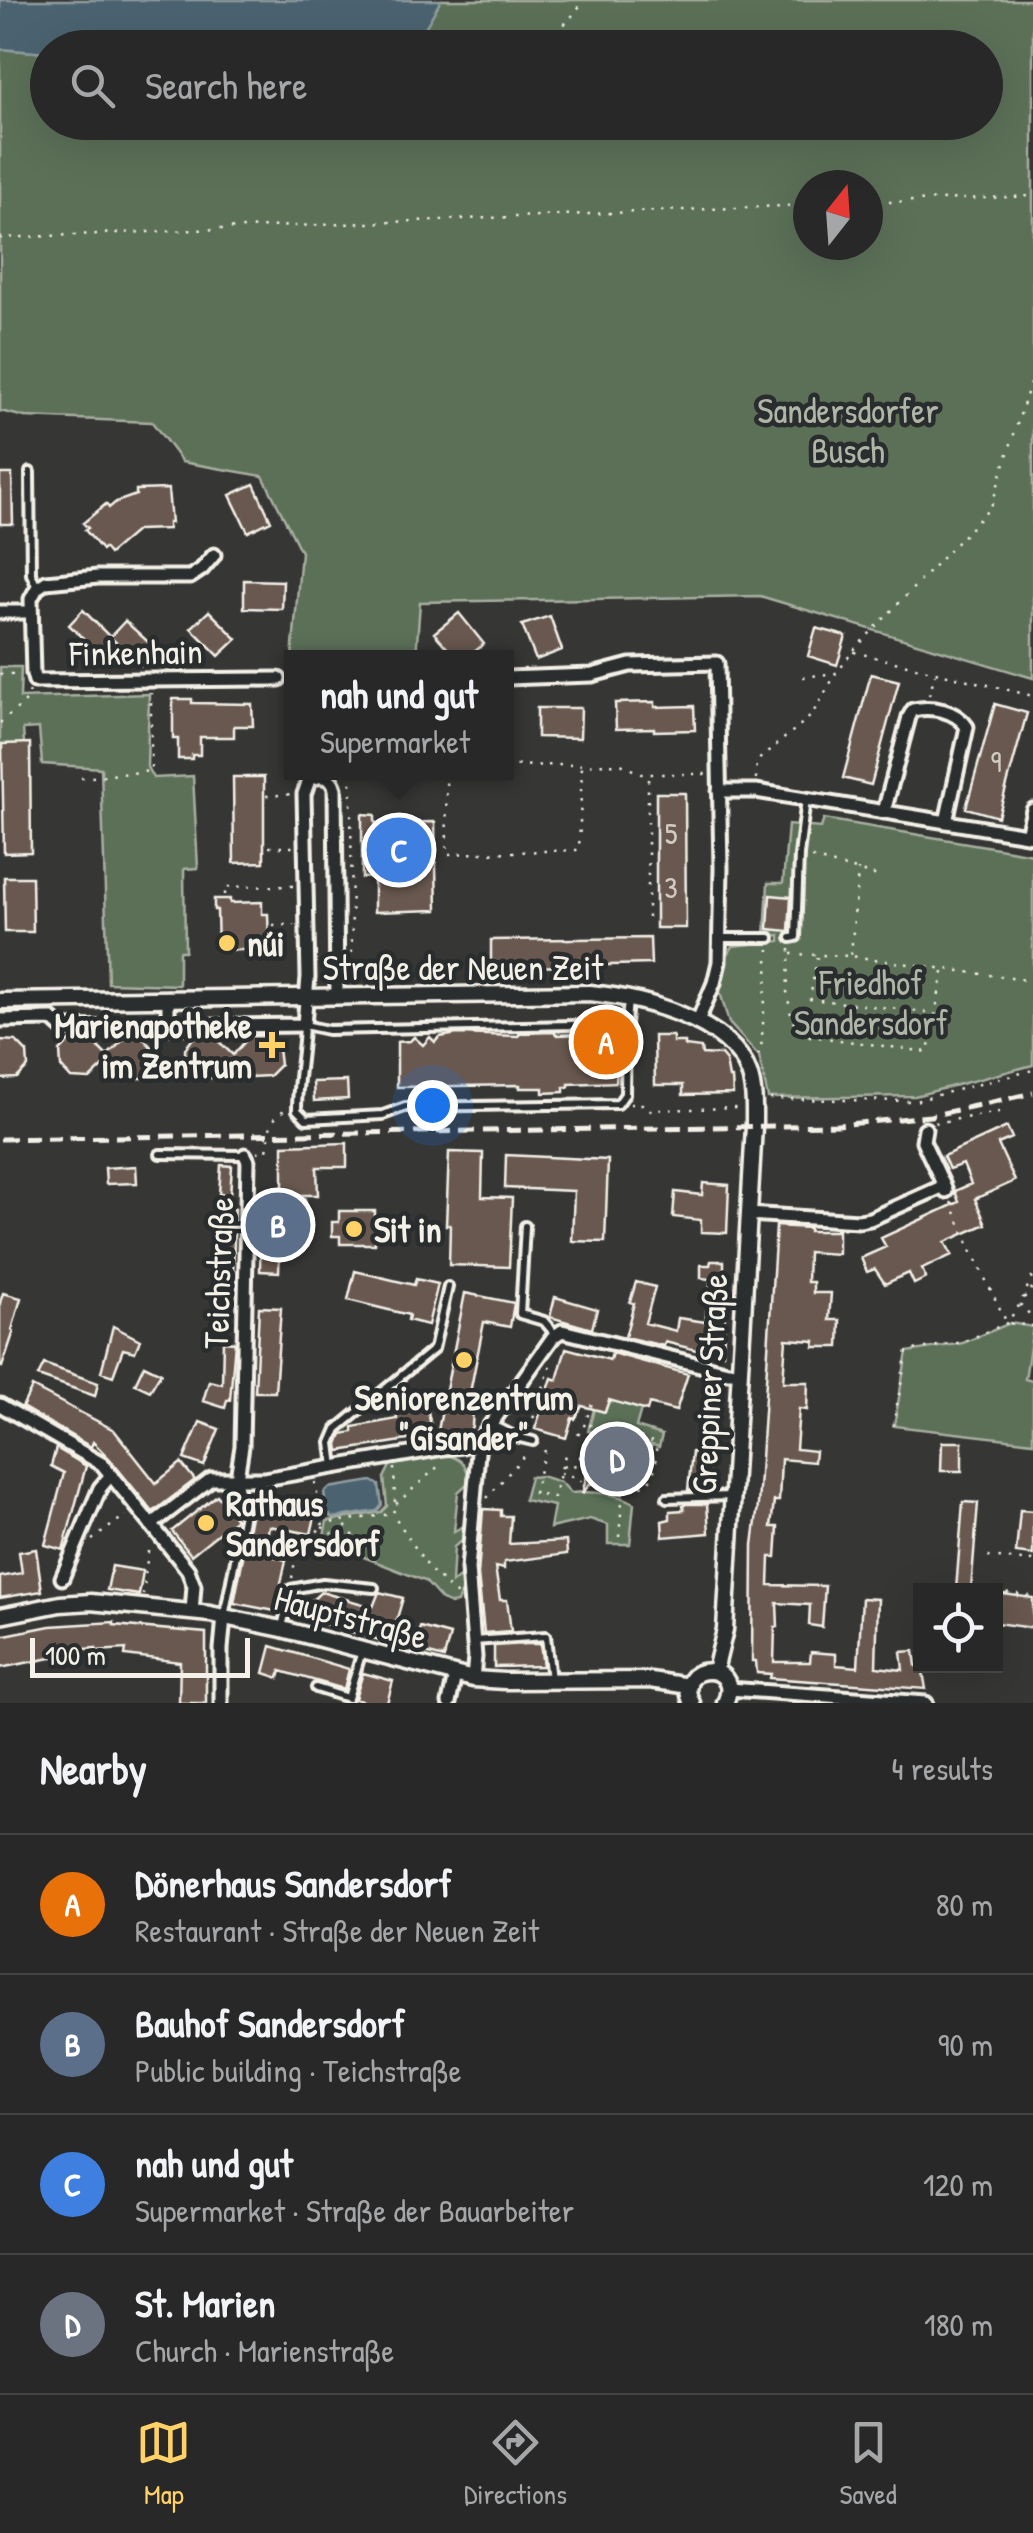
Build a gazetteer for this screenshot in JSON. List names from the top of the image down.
{
  "streets": {
    "street": [
      "Finkenhain",
      "Straße der Neuen Zeit",
      "Teichstraße",
      "Greppiner Straße",
      "Hauptstraße"
    ]
  },
  "crossings": [
    ["Straße der Neuen Zeit", "Greppiner Straße"],
    ["Teichstraße", "Hauptstraße"]
  ],
  "parks": ["Sandersdorfer Busch", "Friedhof Sandersdorf"],
  "places": {
    "other": [
      "núi",
      "Sit in",
      "Seniorenzentrum \"Gisander\"",
      "Rathaus Sandersdorf"
    ],
    "health": ["Marienapotheke im Zentrum"]
  },
  "house_numbers": ["9", "5", "3"],
  "scale_bar": "100 m",
  "north": "top",
  "page": {
    "search": "Search here",
    "popup": ["nah und gut", "Supermarket"],
    "pins": [
      "C",
      "A",
      "B",
      "D"
    ],
    "scale": "100 m",
    "heading": ["Nearby", "4 results"],
    "list": [
      {
        "mark": "A",
        "name": "Dönerhaus Sandersdorf",
        "note": "Restaurant · Straße der Neuen Zeit",
        "value": "80 m"
      },
      {
        "mark": "B",
        "name": "Bauhof Sandersdorf",
        "note": "Public building · Teichstraße",
        "value": "90 m"
      },
      {
        "mark": "C",
        "name": "nah und gut",
        "note": "Supermarket · Straße der Bauarbeiter",
        "value": "120 m"
      },
      {
        "mark": "D",
        "name": "St. Marien",
        "note": "Church · Marienstraße",
        "value": "180 m"
      }
    ],
    "nav": ["Map", "Directions", "Saved"]
  }
}
